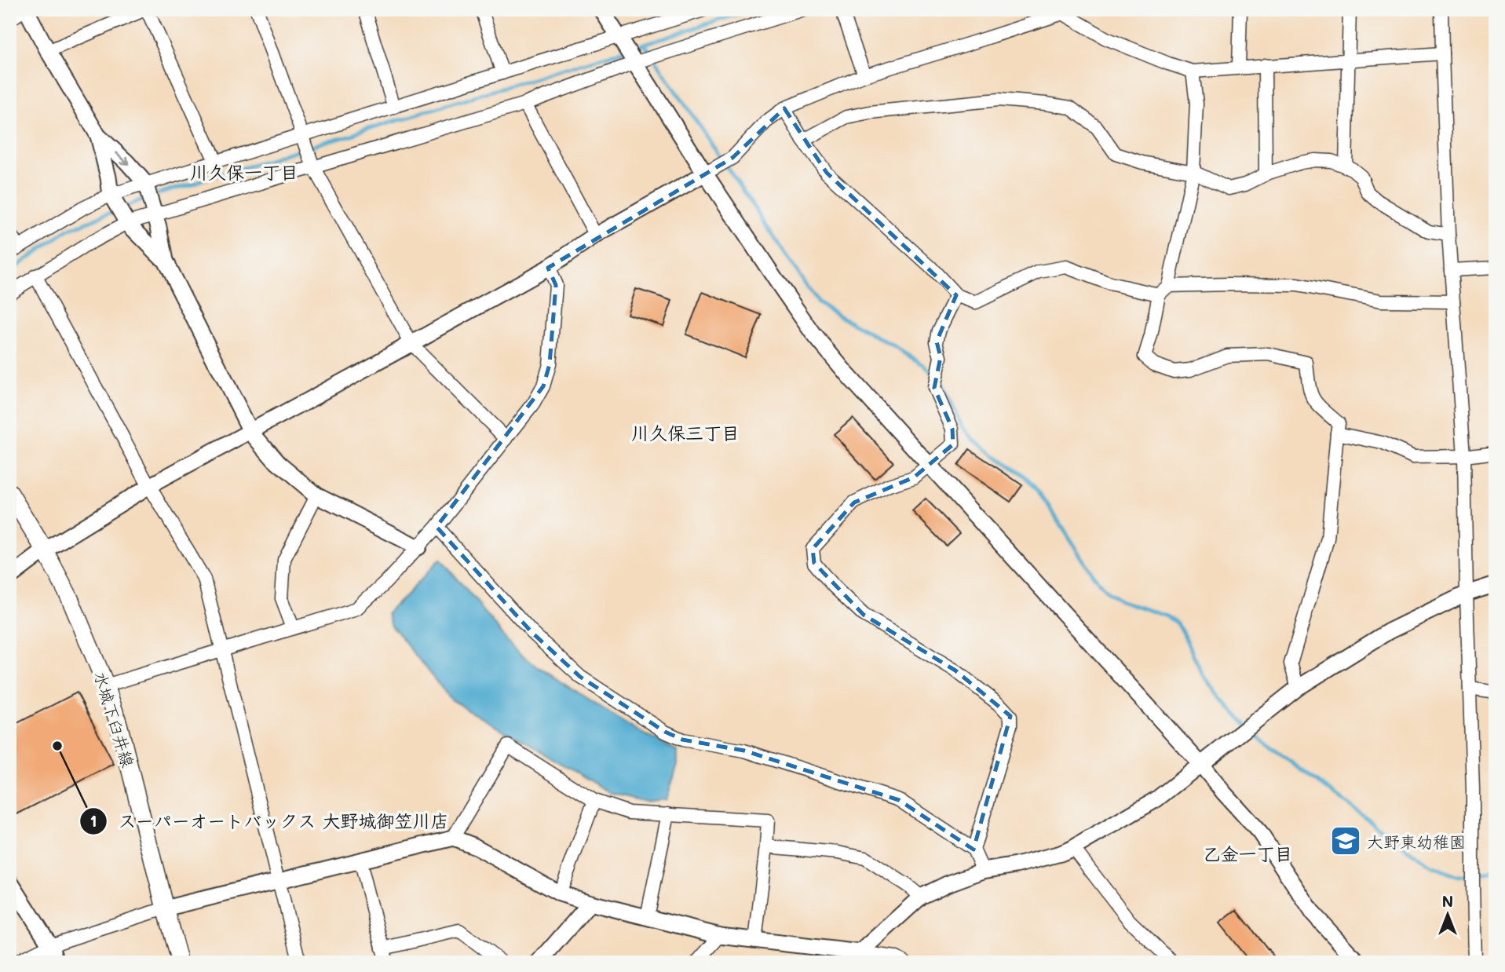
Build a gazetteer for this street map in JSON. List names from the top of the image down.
{
  "streets": {
    "main road": ["水城下臼井線"]
  },
  "districts": ["川久保一丁目", "川久保三丁目", "乙金一丁目"],
  "places": {
    "other": ["スーパーオートバックス 大野城御笠川店"],
    "school or university": ["大野東幼稚園"]
  },
  "north": "top"
}
